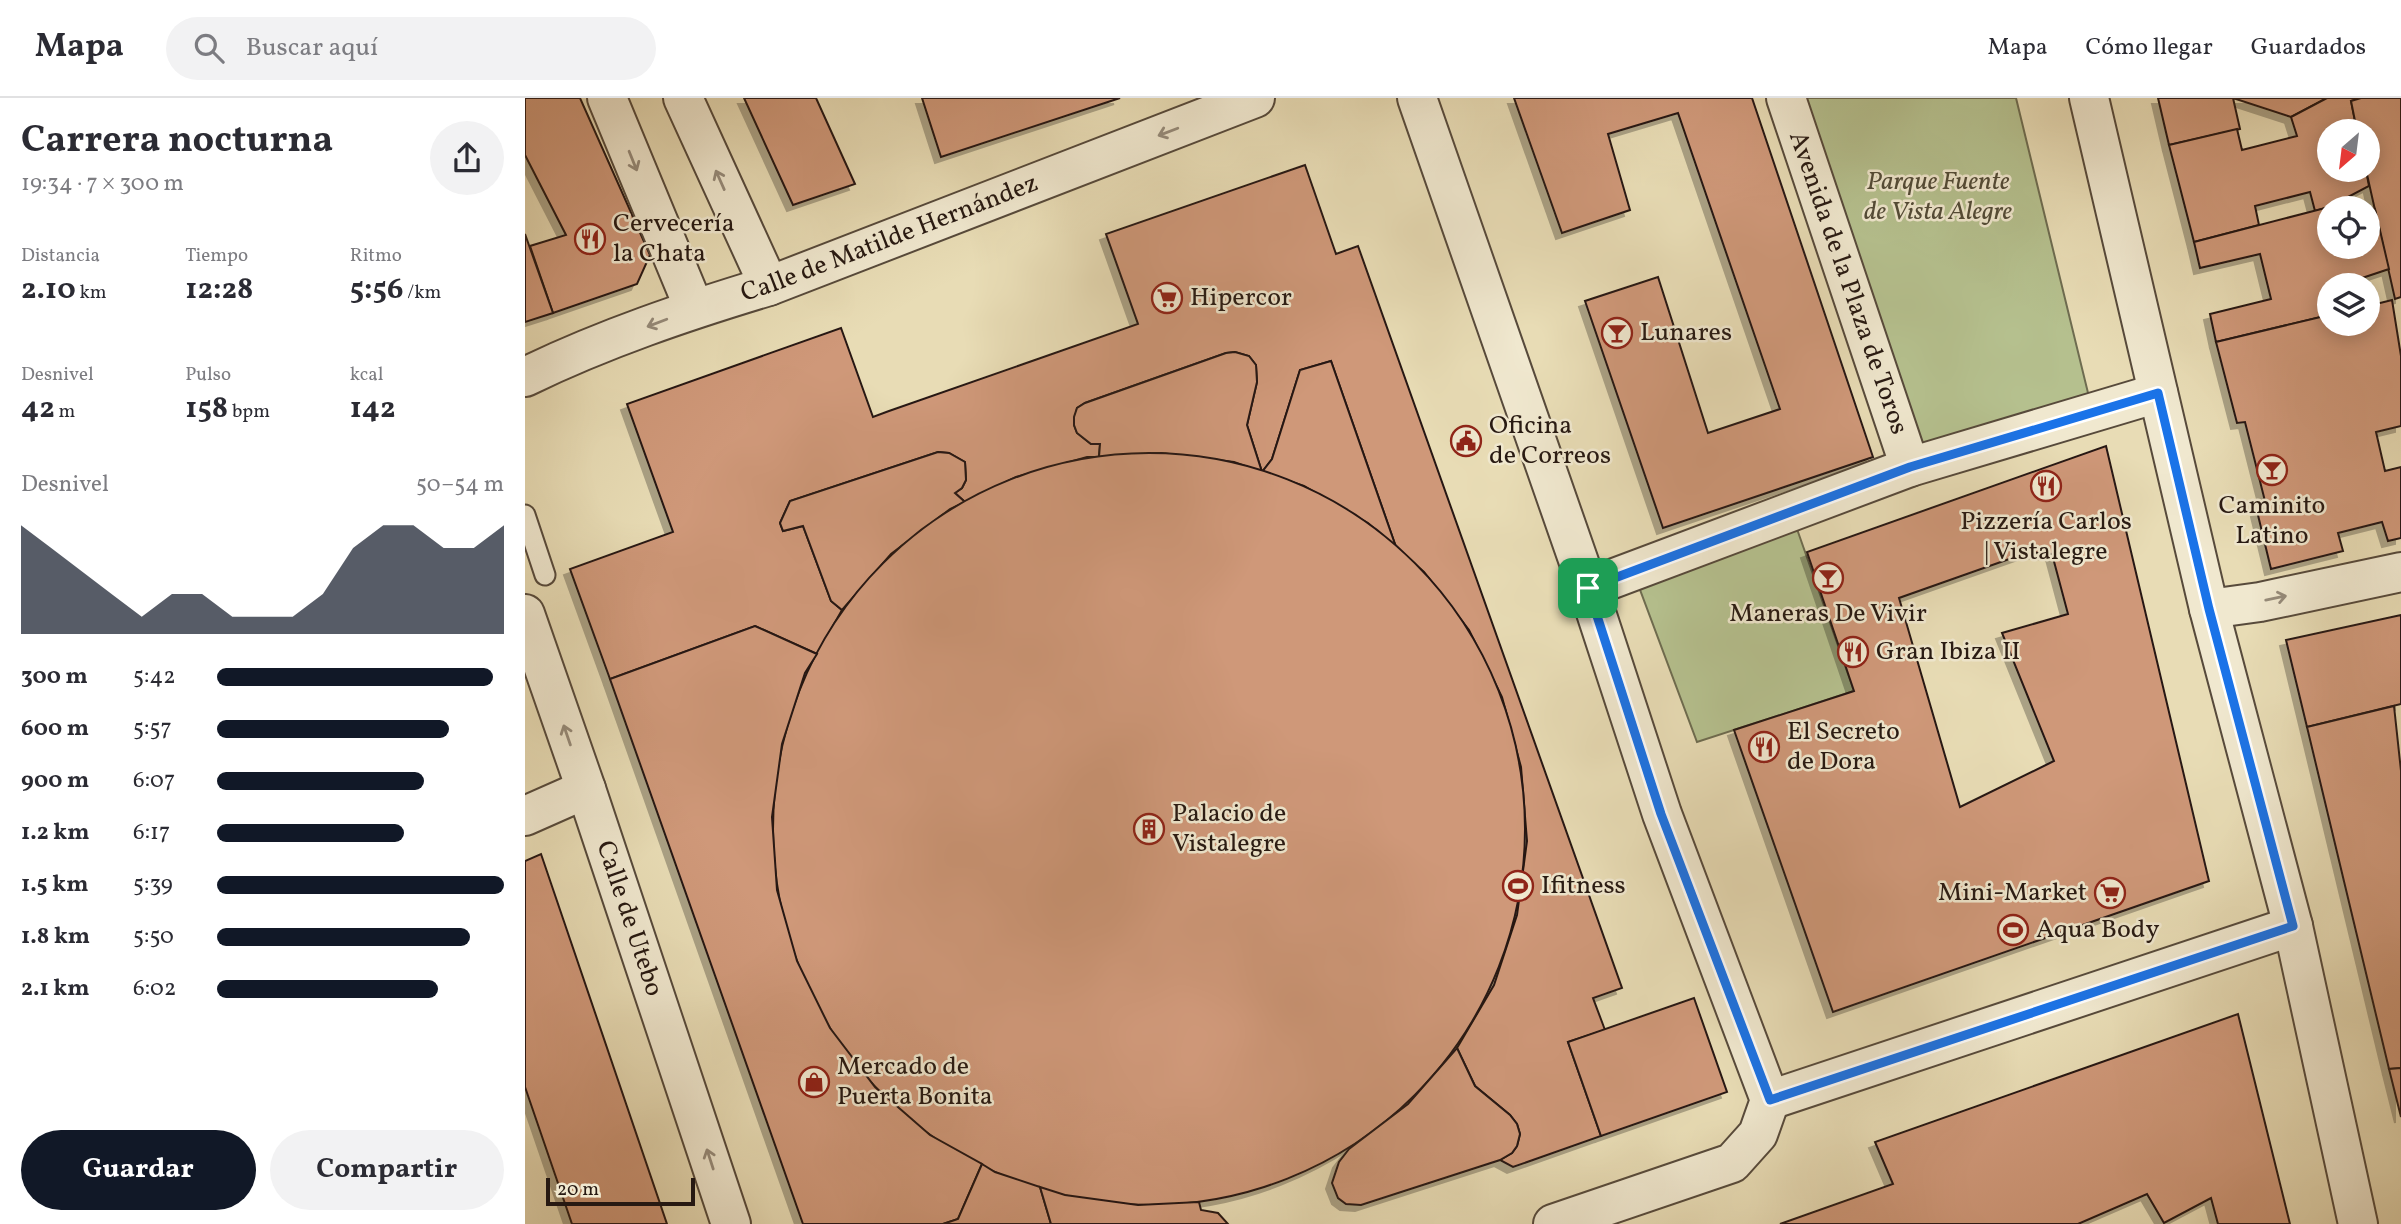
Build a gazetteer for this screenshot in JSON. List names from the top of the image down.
{
  "streets": {
    "street": ["Calle de Matilde Hernández", "Avenida de la Plaza de Toros", "Calle de Utebo"]
  },
  "one_way": ["Calle de Matilde Hernández", "Calle de Utebo"],
  "parks": ["Parque Fuente de Vista Alegre"],
  "places": {
    "restaurant": [
      "Cervecería la Chata",
      "Pizzería Carlos | Vistalegre",
      "Gran Ibiza II",
      "El Secreto de Dora"
    ],
    "supermarket": ["Hipercor", "Mini-Market"],
    "bar": ["Lunares", "Caminito Latino", "Maneras De Vivir"],
    "public building": ["Oficina de Correos"],
    "building": ["Palacio de Vistalegre"],
    "sports": ["Ifitness", "Aqua Body"],
    "shop": ["Mercado de Puerta Bonita"]
  },
  "scale_bar": "20 m",
  "north": "bottom left",
  "page": {
    "header": "Mapa",
    "search": "Buscar aquí",
    "nav": ["Mapa", "Cómo llegar", "Guardados"],
    "heading": ["Carrera nocturna", "19:34 · 7 × 300 m"],
    "stats": [
      ["Distancia", "2.10 km"],
      ["Tiempo", "12:28"],
      ["Ritmo", "5:56 /km"],
      ["Desnivel", "42 m"],
      ["Pulso", "158 bpm"],
      ["kcal", "142"]
    ],
    "chart": ["Desnivel", "50–54 m"],
    "list": [
      {
        "name": "300 m",
        "note": "5:42"
      },
      {
        "name": "600 m",
        "note": "5:57"
      },
      {
        "name": "900 m",
        "note": "6:07"
      },
      {
        "name": "1.2 km",
        "note": "6:17"
      },
      {
        "name": "1.5 km",
        "note": "5:39"
      },
      {
        "name": "1.8 km",
        "note": "5:50"
      },
      {
        "name": "2.1 km",
        "note": "6:02"
      }
    ],
    "buttons": ["Guardar", "Compartir"],
    "scale": "20 m"
  }
}
